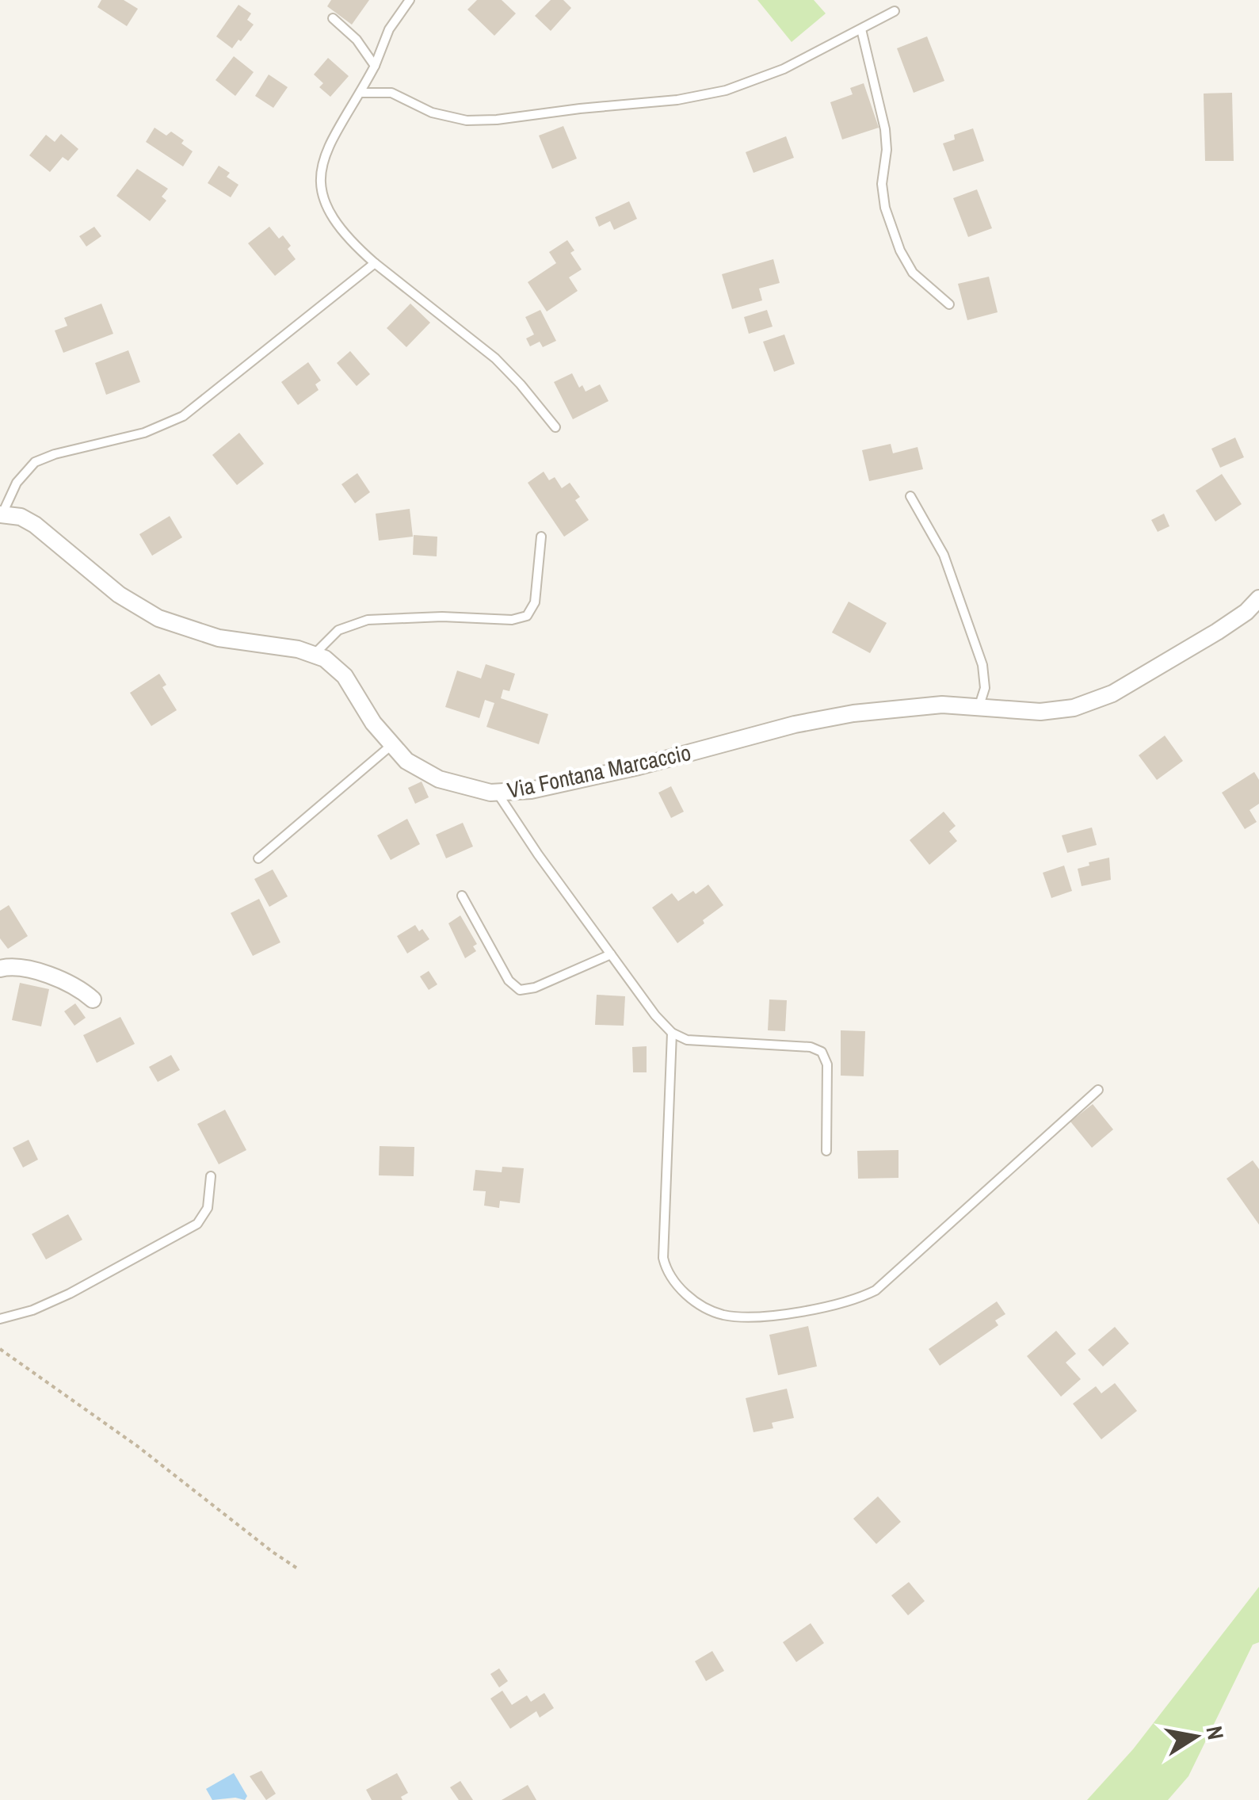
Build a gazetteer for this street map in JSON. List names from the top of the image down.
{
  "streets": {
    "street": ["Via Fontana Marcaccio"]
  },
  "north": "right"
}
